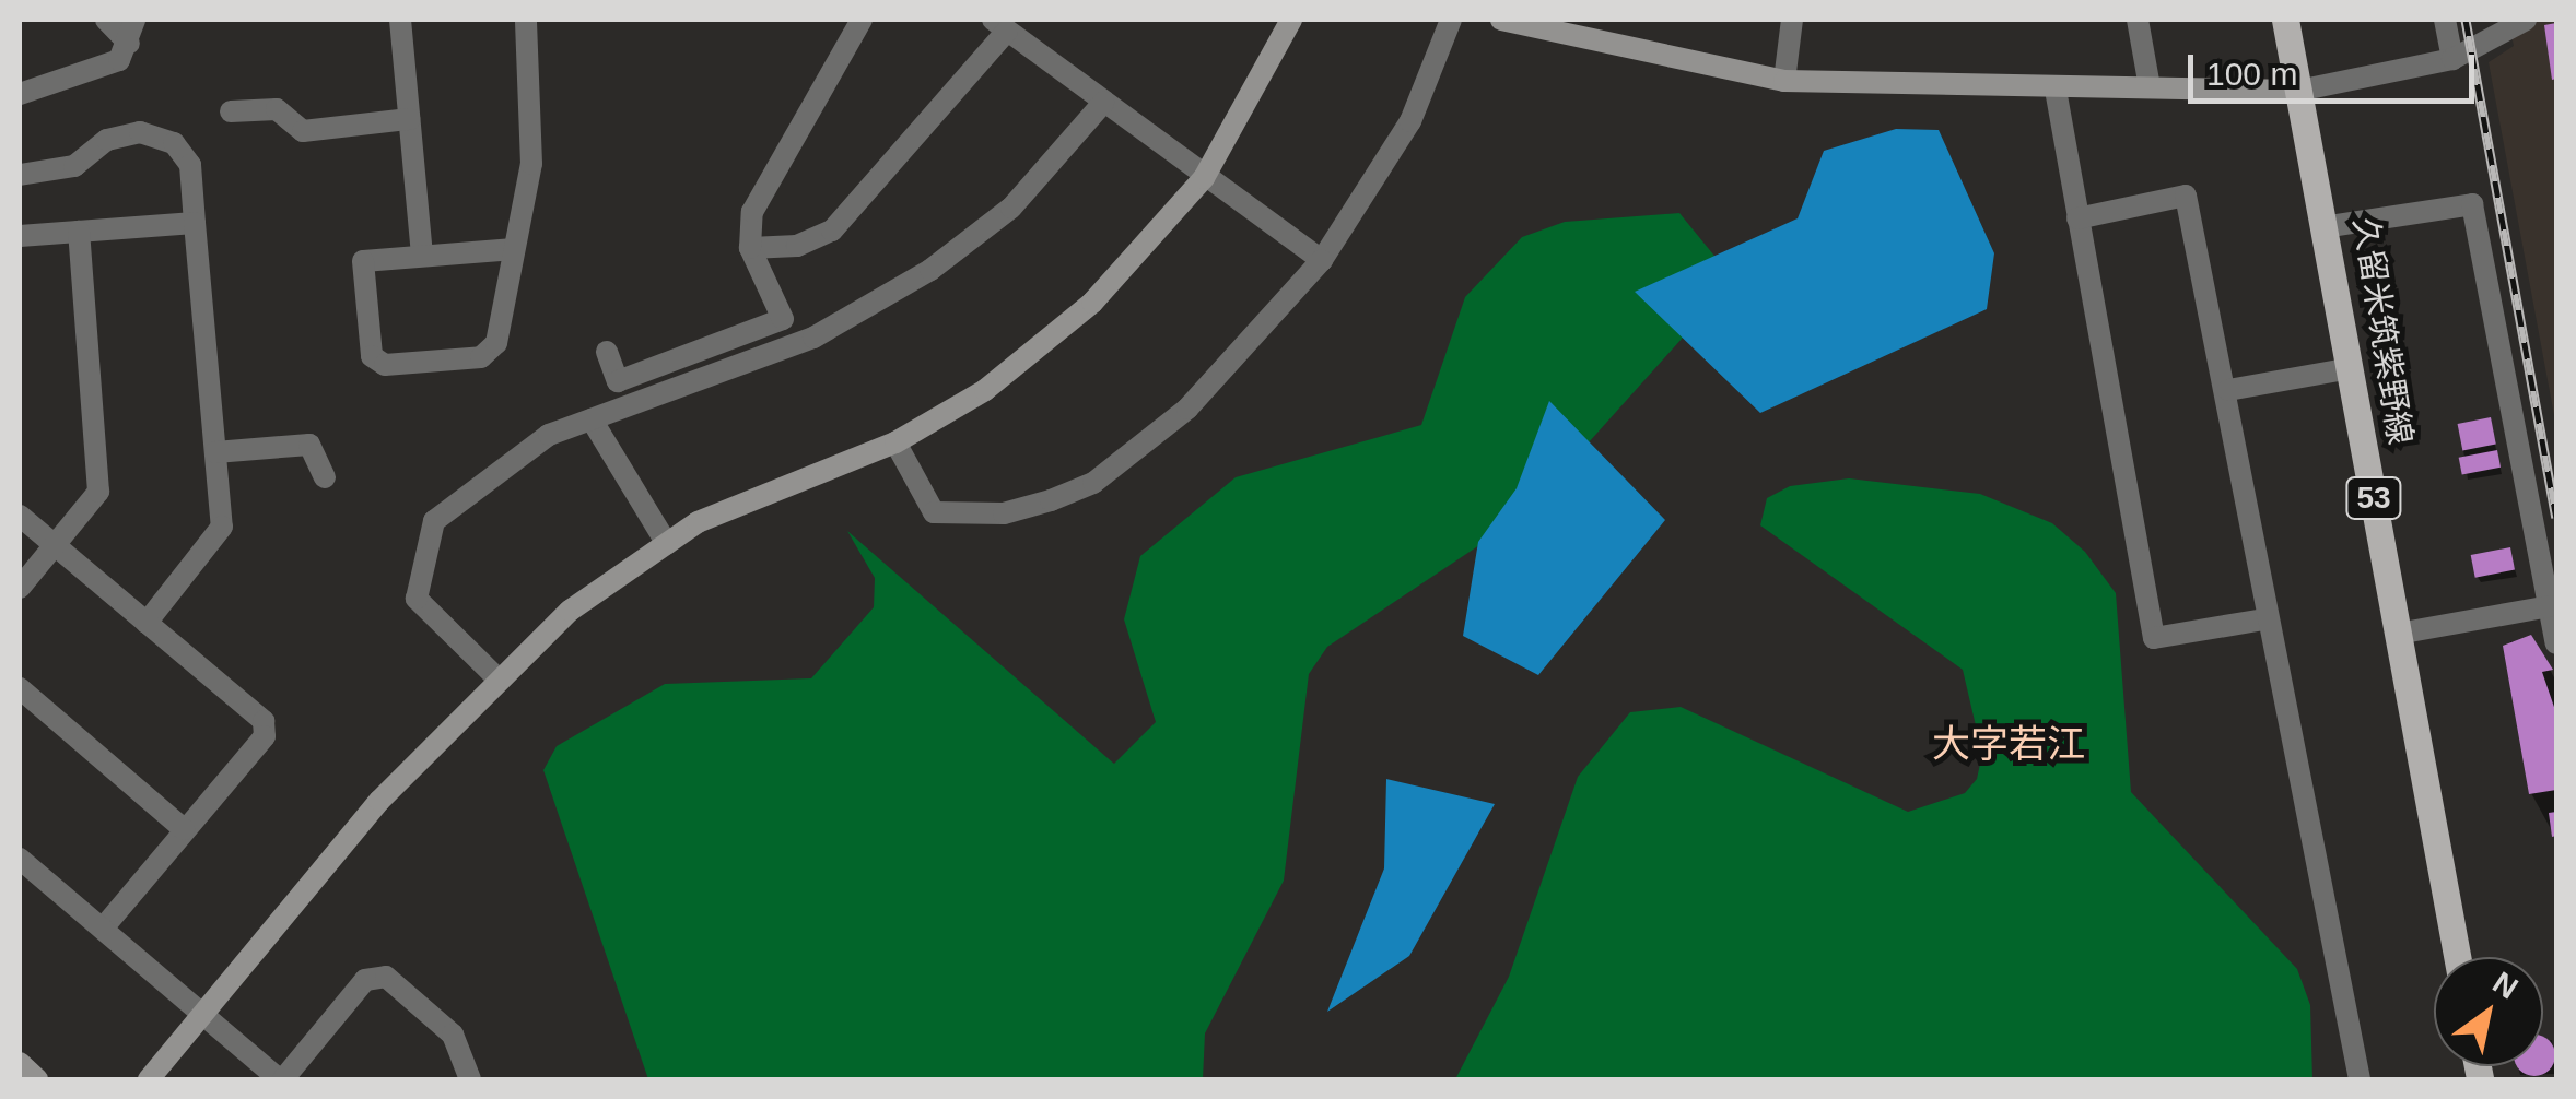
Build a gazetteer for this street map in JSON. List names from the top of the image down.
{
  "streets": {
    "main road": ["久留米筑紫野線", "53"]
  },
  "districts": ["大字若江"],
  "scale_bar": "100 m",
  "north": "top right"
}
